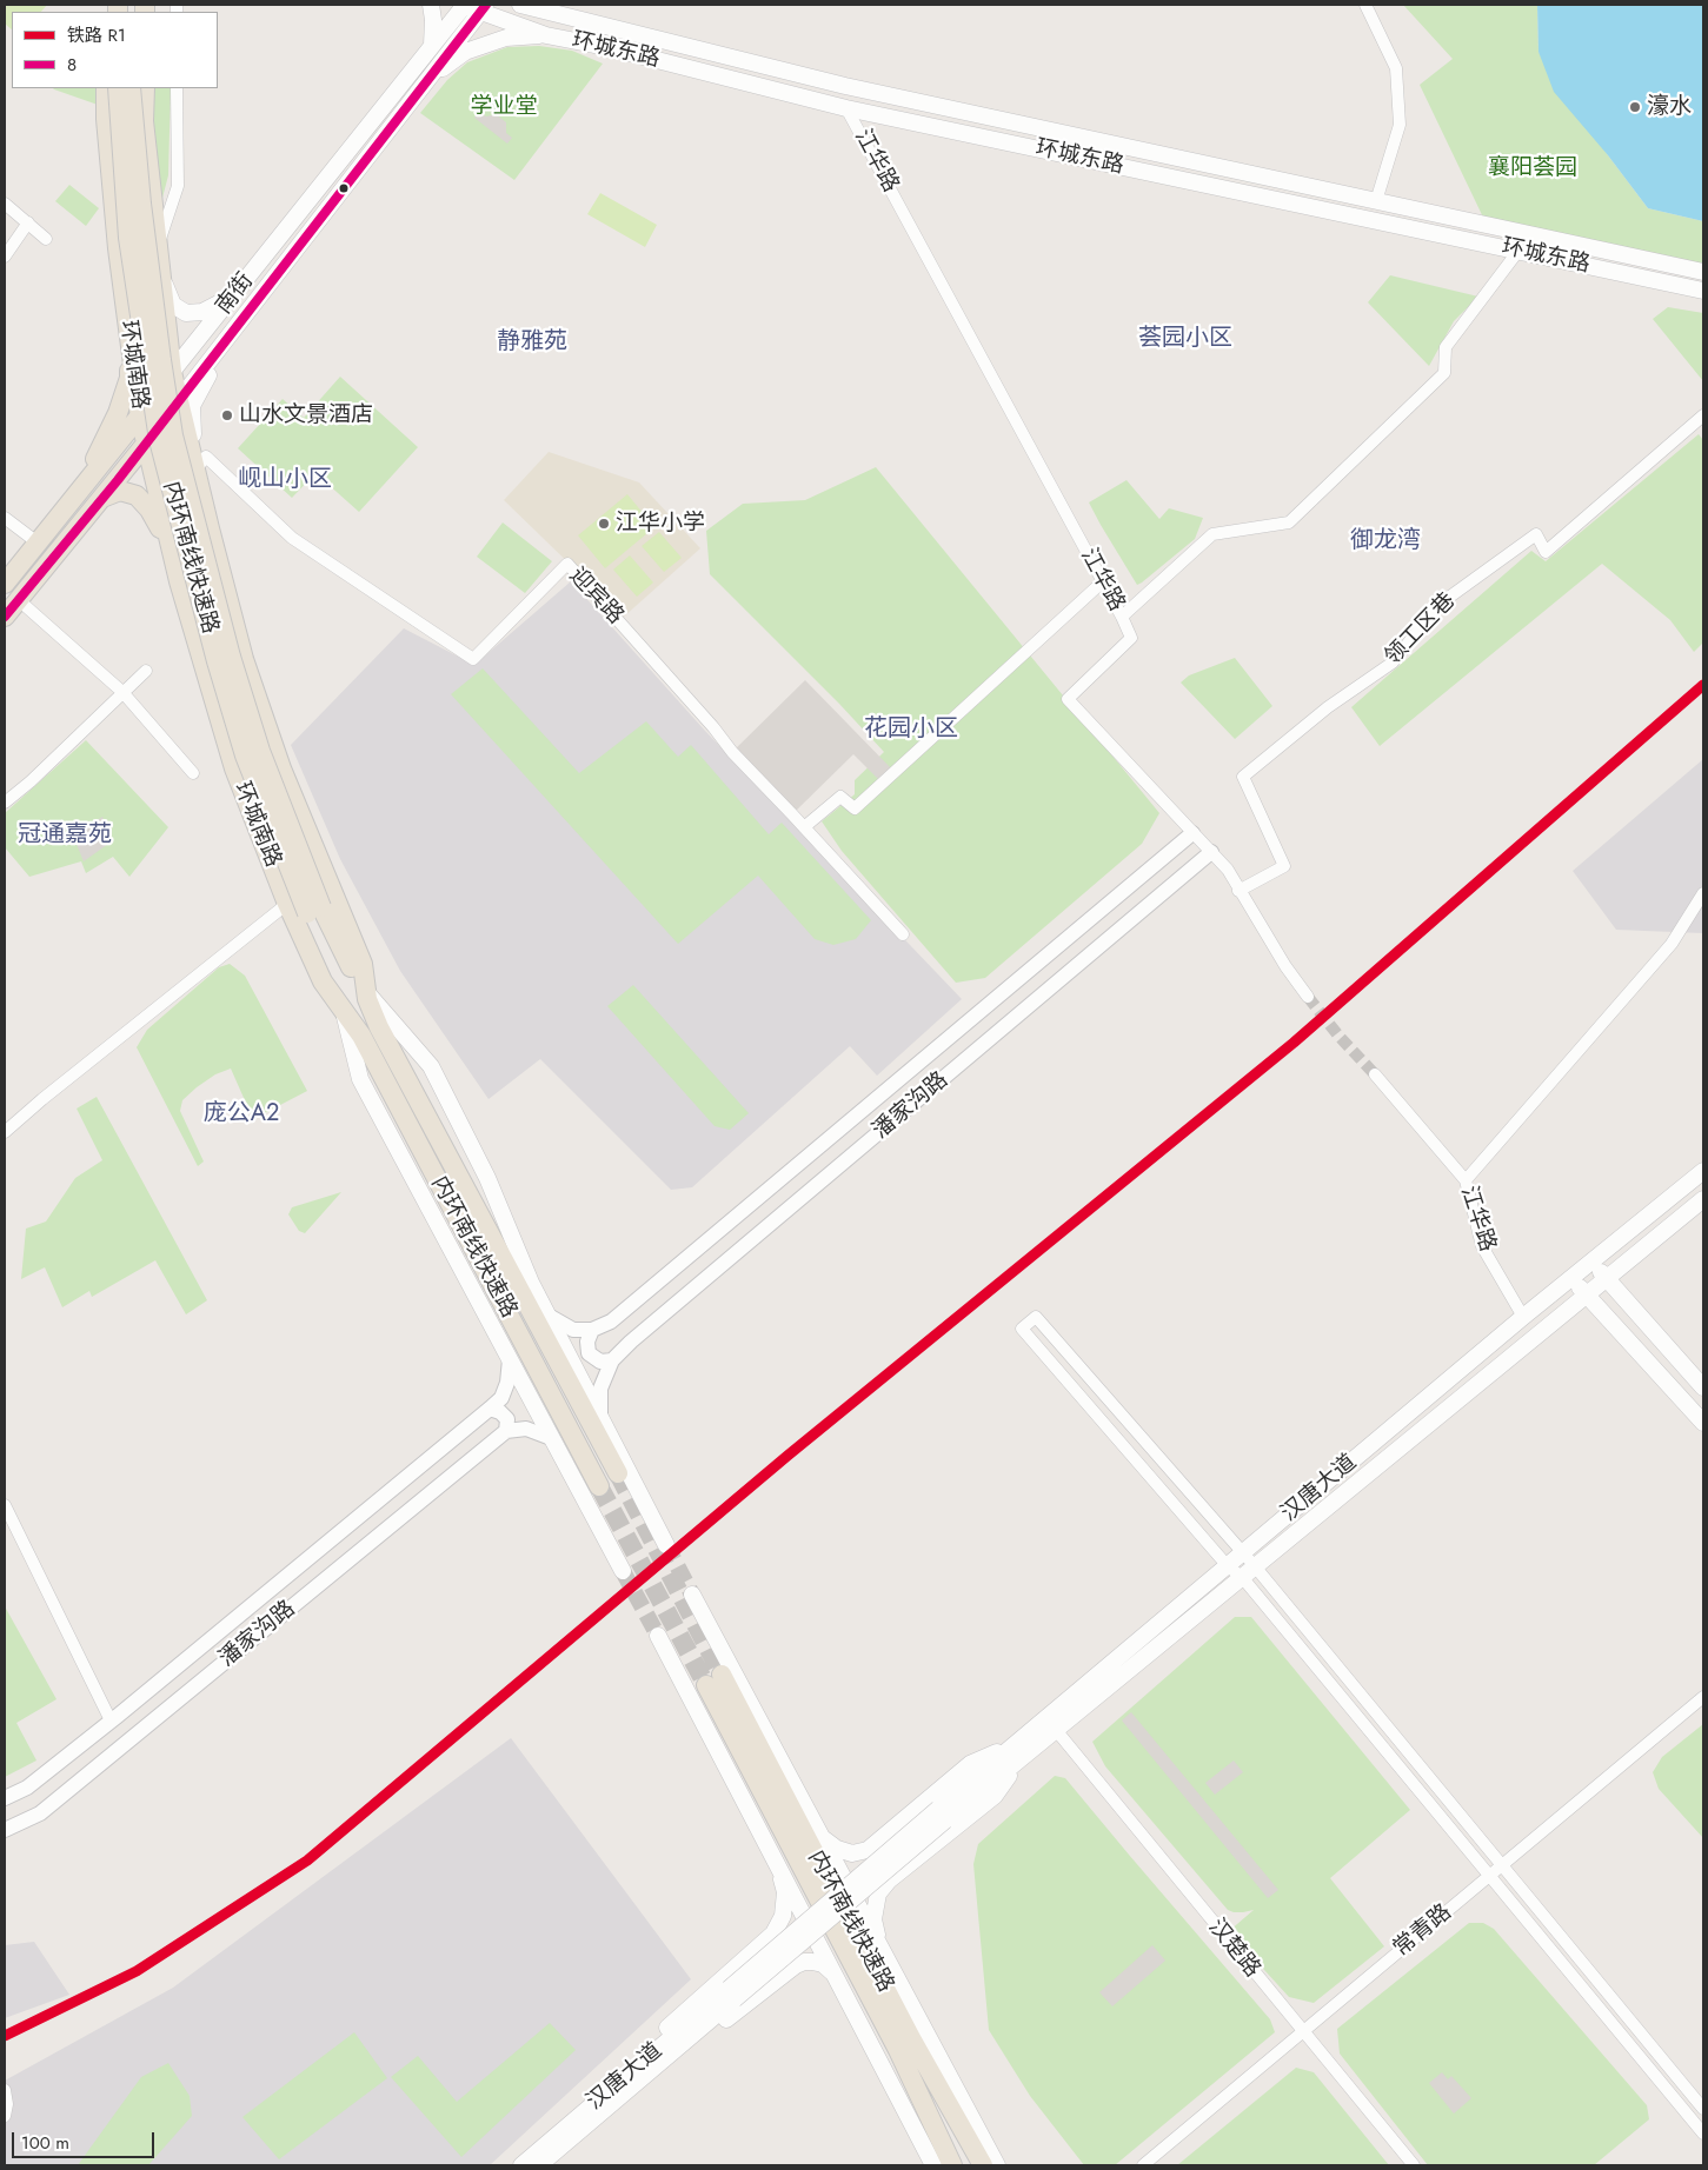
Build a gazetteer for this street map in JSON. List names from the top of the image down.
{
  "streets": {
    "highway": ["南街", "环城南路", "内环南线快速路"],
    "main road": ["环城东路", "汉唐大道"],
    "street": [
      "江华路",
      "迎宾路",
      "领工区巷",
      "潘家沟路",
      "常青路",
      "汉楚路"
    ]
  },
  "crossings": [
    ["环城东路", "江华路"],
    ["环城东路", "南街"],
    ["江华路", "领工区巷"],
    ["江华路", "潘家沟路"],
    ["江华路", "汉唐大道"],
    ["南街", "环城南路"],
    ["环城南路", "内环南线快速路"],
    ["环城南路", "迎宾路"],
    ["汉唐大道", "汉楚路"],
    ["常青路", "汉楚路"]
  ],
  "districts": [
    "荟园小区",
    "静雅苑",
    "岘山小区",
    "御龙湾",
    "花园小区",
    "冠通嘉苑",
    "庞公A2"
  ],
  "parks": ["学业堂", "襄阳荟园"],
  "places": ["濠水", "山水文景酒店", "江华小学"],
  "lines": ["transit line 8", "rail line R1"],
  "legend": ["铁路 R1", "8"],
  "scale_bar": "100 m"
}
